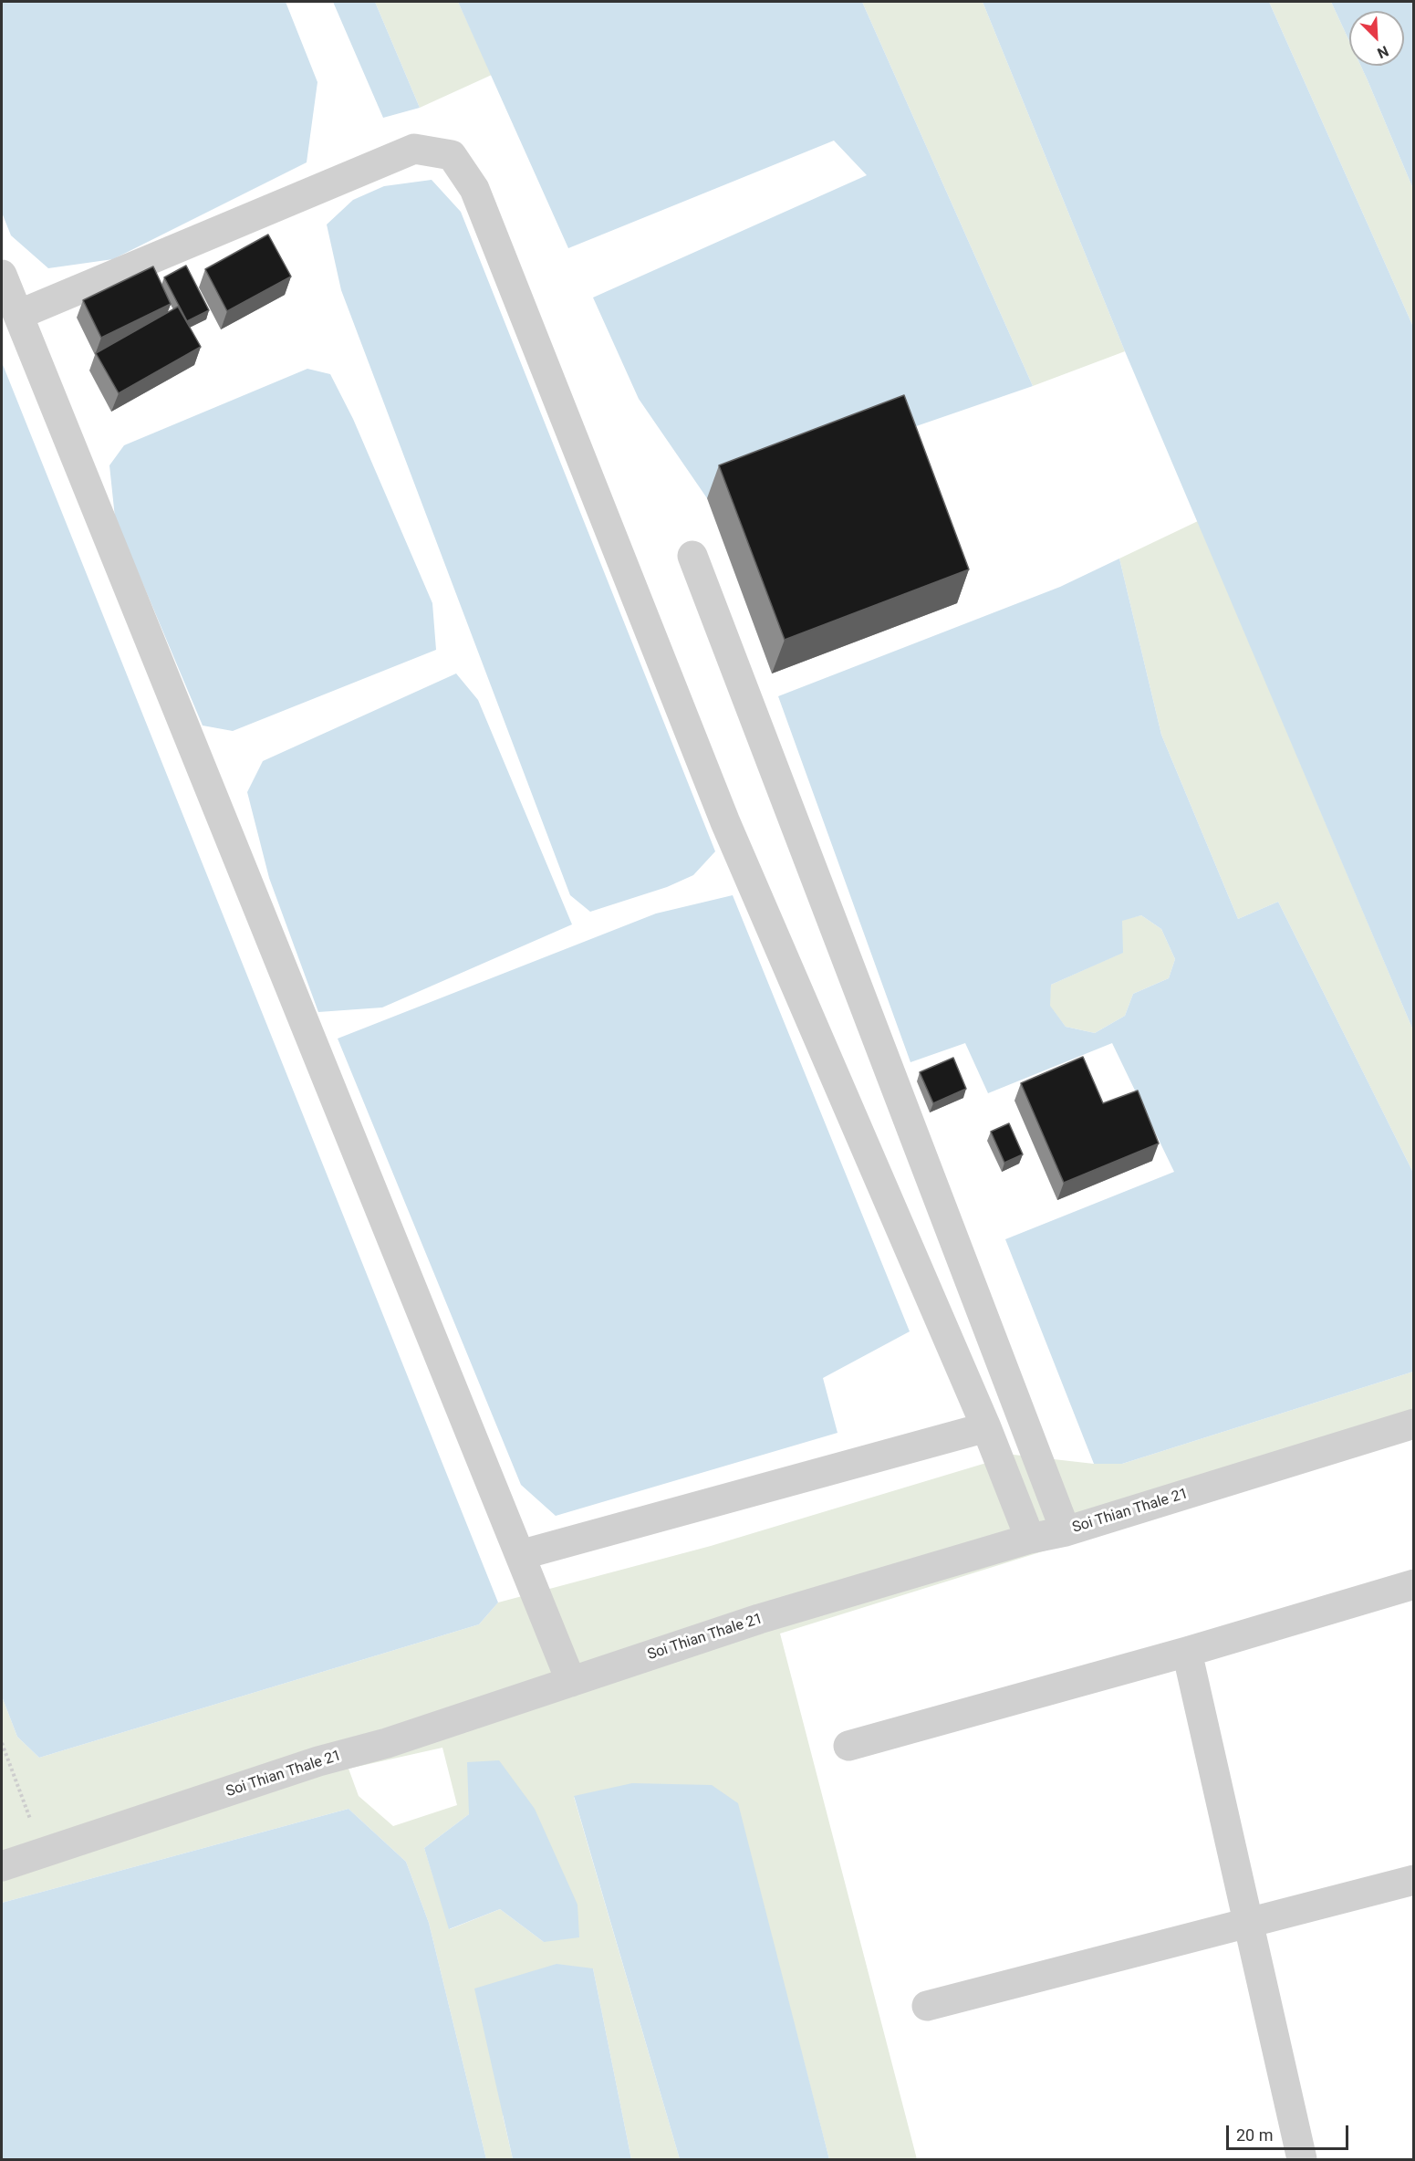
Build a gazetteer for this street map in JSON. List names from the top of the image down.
{
  "streets": {
    "street": ["Soi Thian Thale 21"]
  },
  "scale_bar": "20 m",
  "north": "bottom right"
}
